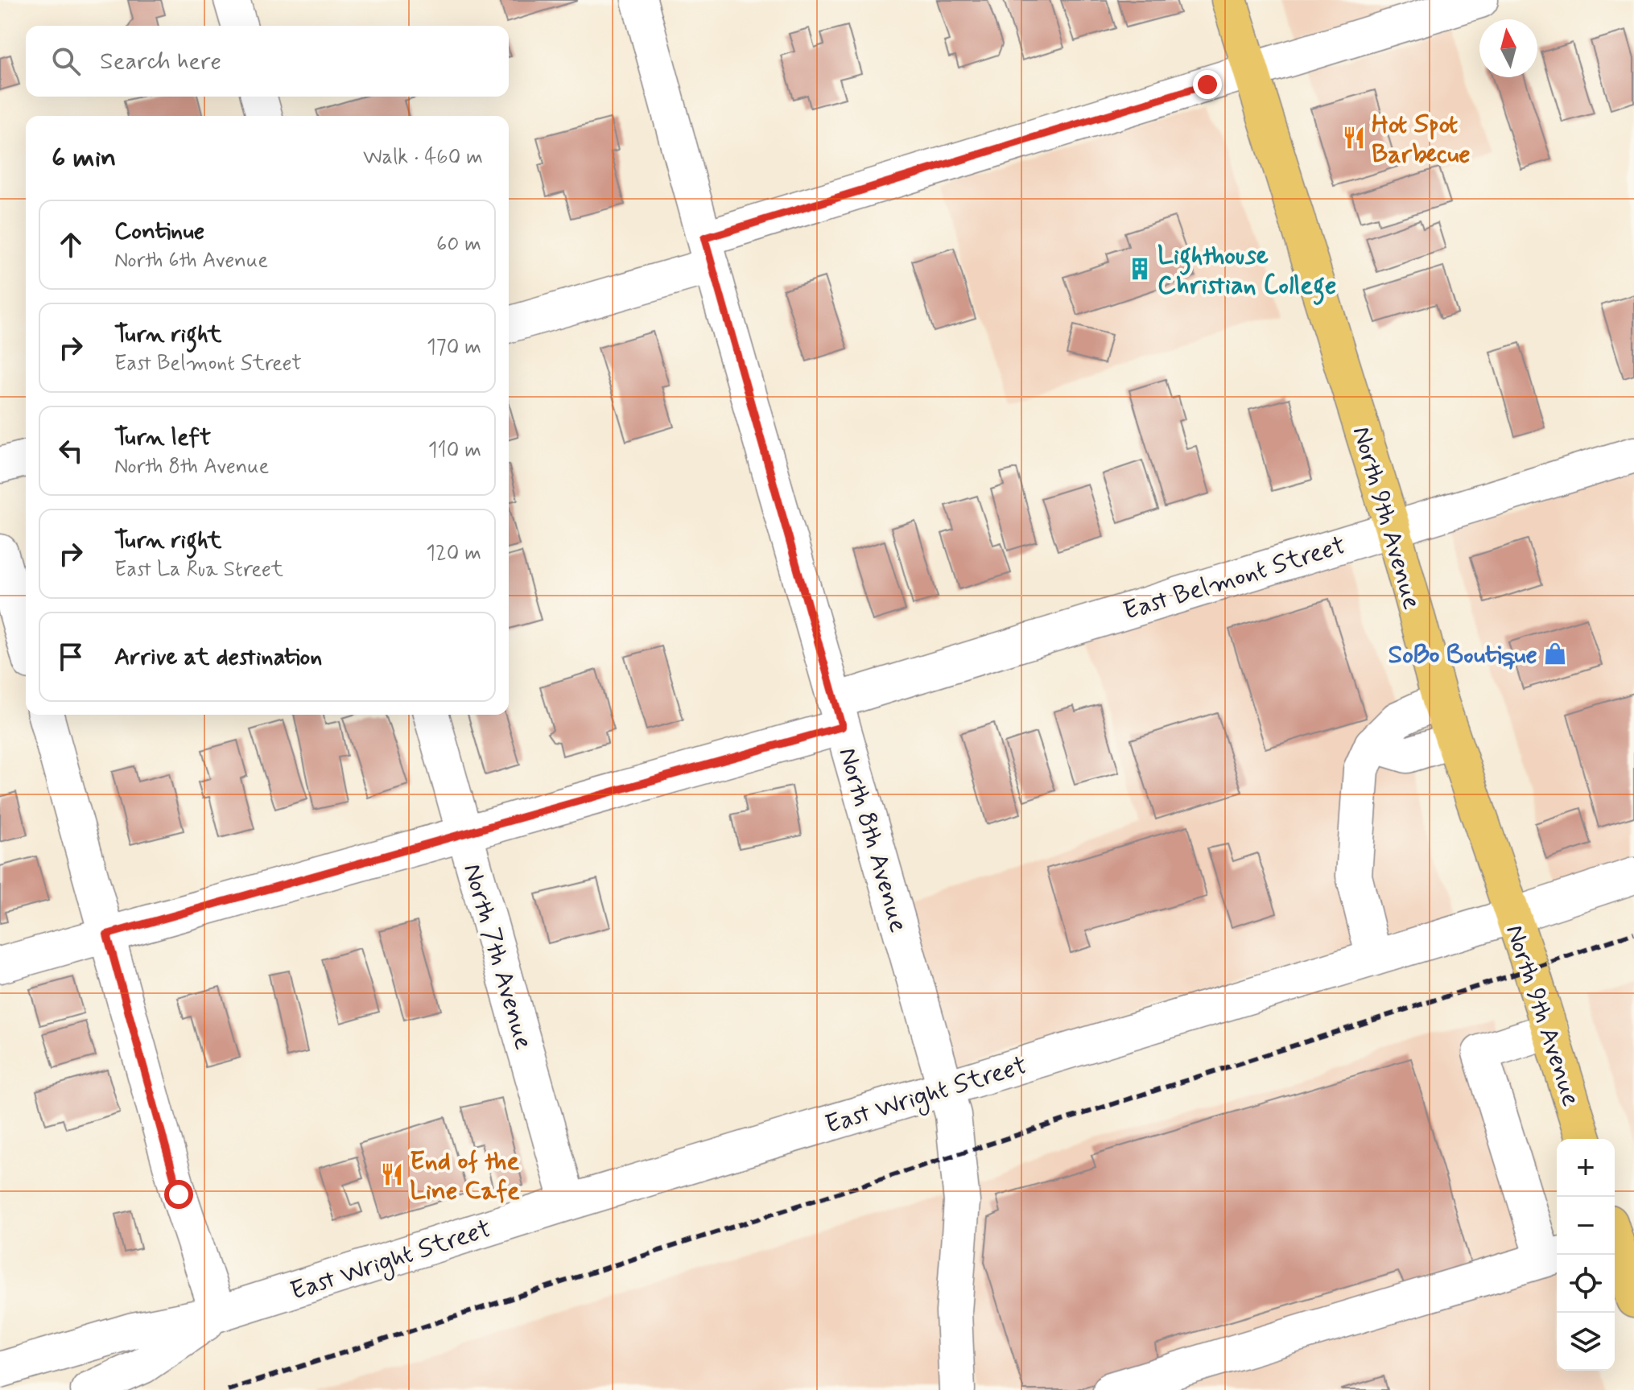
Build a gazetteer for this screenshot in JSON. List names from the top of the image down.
{
  "streets": {
    "main road": ["North 9th Avenue"],
    "street": [
      "East Belmont Street",
      "North 8th Avenue",
      "North 7th Avenue",
      "East Wright Street"
    ]
  },
  "crossings": [
    ["North 9th Avenue", "East Belmont Street"],
    ["North 9th Avenue", "East Wright Street"],
    ["East Belmont Street", "North 8th Avenue"],
    ["East Belmont Street", "North 7th Avenue"],
    ["North 8th Avenue", "East Wright Street"],
    ["North 7th Avenue", "East Wright Street"]
  ],
  "places": {
    "restaurant": ["Hot Spot Barbecue", "End of the Line Cafe"],
    "building": ["Lighthouse Christian College"],
    "shop": ["SoBo Boutique"]
  },
  "north": "top",
  "page": {
    "search": "Search here",
    "heading": ["6 min", "Walk · 460 m"],
    "list": [
      ["Continue", "North 6th Avenue", "60 m"],
      ["Turn right", "East Belmont Street", "170 m"],
      ["Turn left", "North 8th Avenue", "110 m"],
      ["Turn right", "East La Rua Street", "120 m"],
      "Arrive at destination"
    ],
    "map_buttons": ["+", "−"]
  }
}
